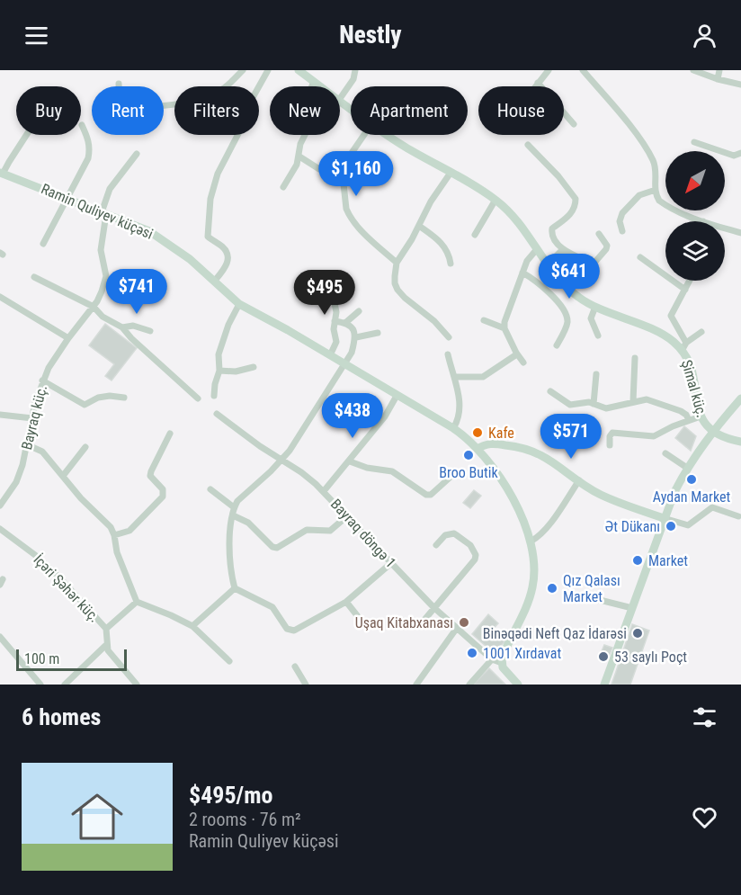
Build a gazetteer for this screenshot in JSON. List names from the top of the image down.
{
  "streets": {
    "street": [
      "Ramin Quliyev küçəsi",
      "Şimal küç.",
      "Bayraq küç.",
      "Bayraq döngə 1",
      "İçəri Şəhər küç."
    ]
  },
  "crossings": [
    ["Ramin Quliyev küçəsi", "Bayraq küç."],
    ["Ramin Quliyev küçəsi", "Bayraq döngə 1"]
  ],
  "places": [
    "Kafe",
    "Broo Butik",
    "Aydan Market",
    "Ət Dükanı",
    "Market",
    "Qız Qalası Market",
    "Uşaq Kitabxanası",
    "Binəqədi Neft Qaz İdarəsi",
    "1001 Xırdavat",
    "53 saylı Poçt"
  ],
  "scale_bar": "100 m",
  "north": "bottom left",
  "page": {
    "header": "Nestly",
    "chip": [
      "Buy",
      "Rent",
      "Filters",
      "New",
      "Apartment",
      "House"
    ],
    "price": [
      "$1,160",
      "$641",
      "$741",
      "$495",
      "$438",
      "$571"
    ],
    "scale": "100 m",
    "heading": "6 homes",
    "list": [
      {
        "name": "$495/mo",
        "note": "2 rooms · 76 m² · Ramin Quliyev küçəsi"
      }
    ]
  }
}
